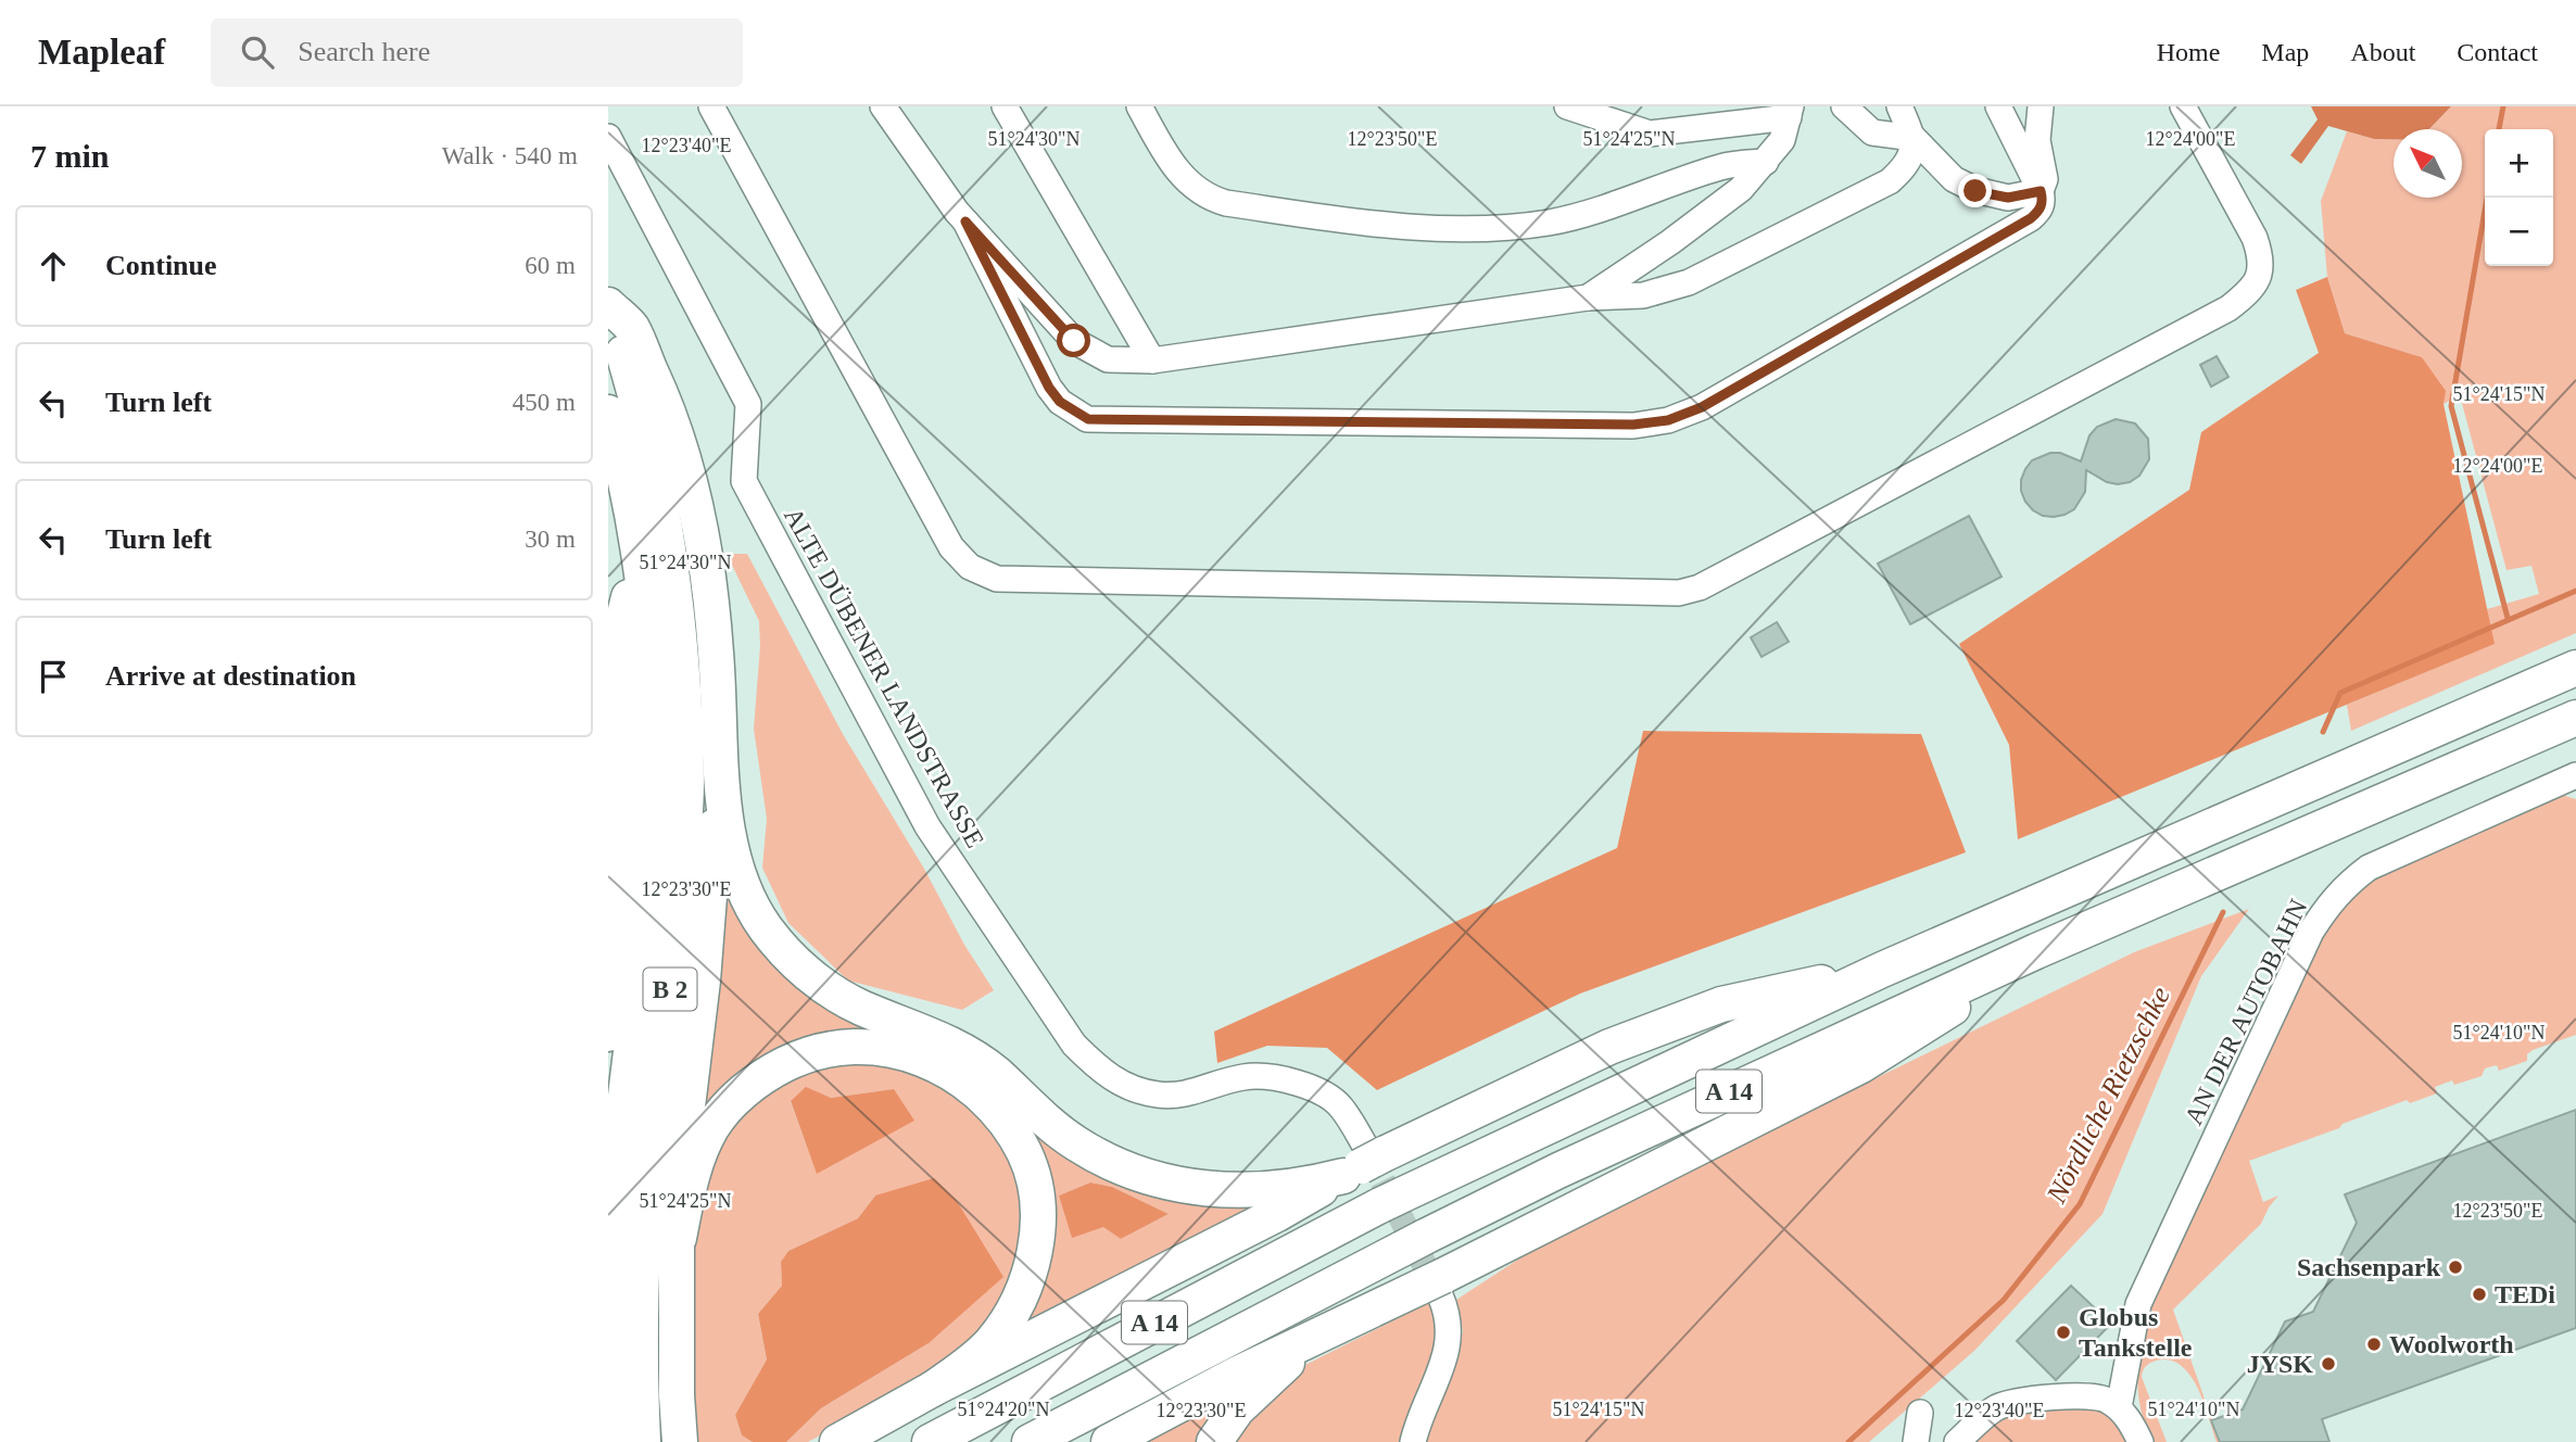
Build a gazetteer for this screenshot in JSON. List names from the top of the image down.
{
  "streets": {
    "highway": ["B 2", "A 14"],
    "street": ["ALTE DÜBENER LANDSTRASSE", "AN DER AUTOBAHN"]
  },
  "water": ["Nördliche Rietzschke"],
  "places": [
    "Sachsenpark",
    "TEDi",
    "Globus Tankstelle",
    "Woolworth",
    "JYSK"
  ],
  "north": "top left",
  "page": {
    "header": "Mapleaf",
    "search": "Search here",
    "nav": [
      "Home",
      "Map",
      "About",
      "Contact"
    ],
    "heading": ["7 min", "Walk · 540 m"],
    "map_buttons": ["+", "−"],
    "list": [
      ["Continue", "60 m"],
      ["Turn left", "450 m"],
      ["Turn left", "30 m"],
      "Arrive at destination"
    ]
  },
  "coordinates": [
    "12°23'50\"E",
    "12°24'00\"E",
    "51°24'30\"N",
    "51°24'25\"N",
    "12°23'40\"E",
    "51°24'15\"N",
    "12°23'30\"E",
    "51°24'10\"N",
    "51°24'20\"N"
  ]
}
